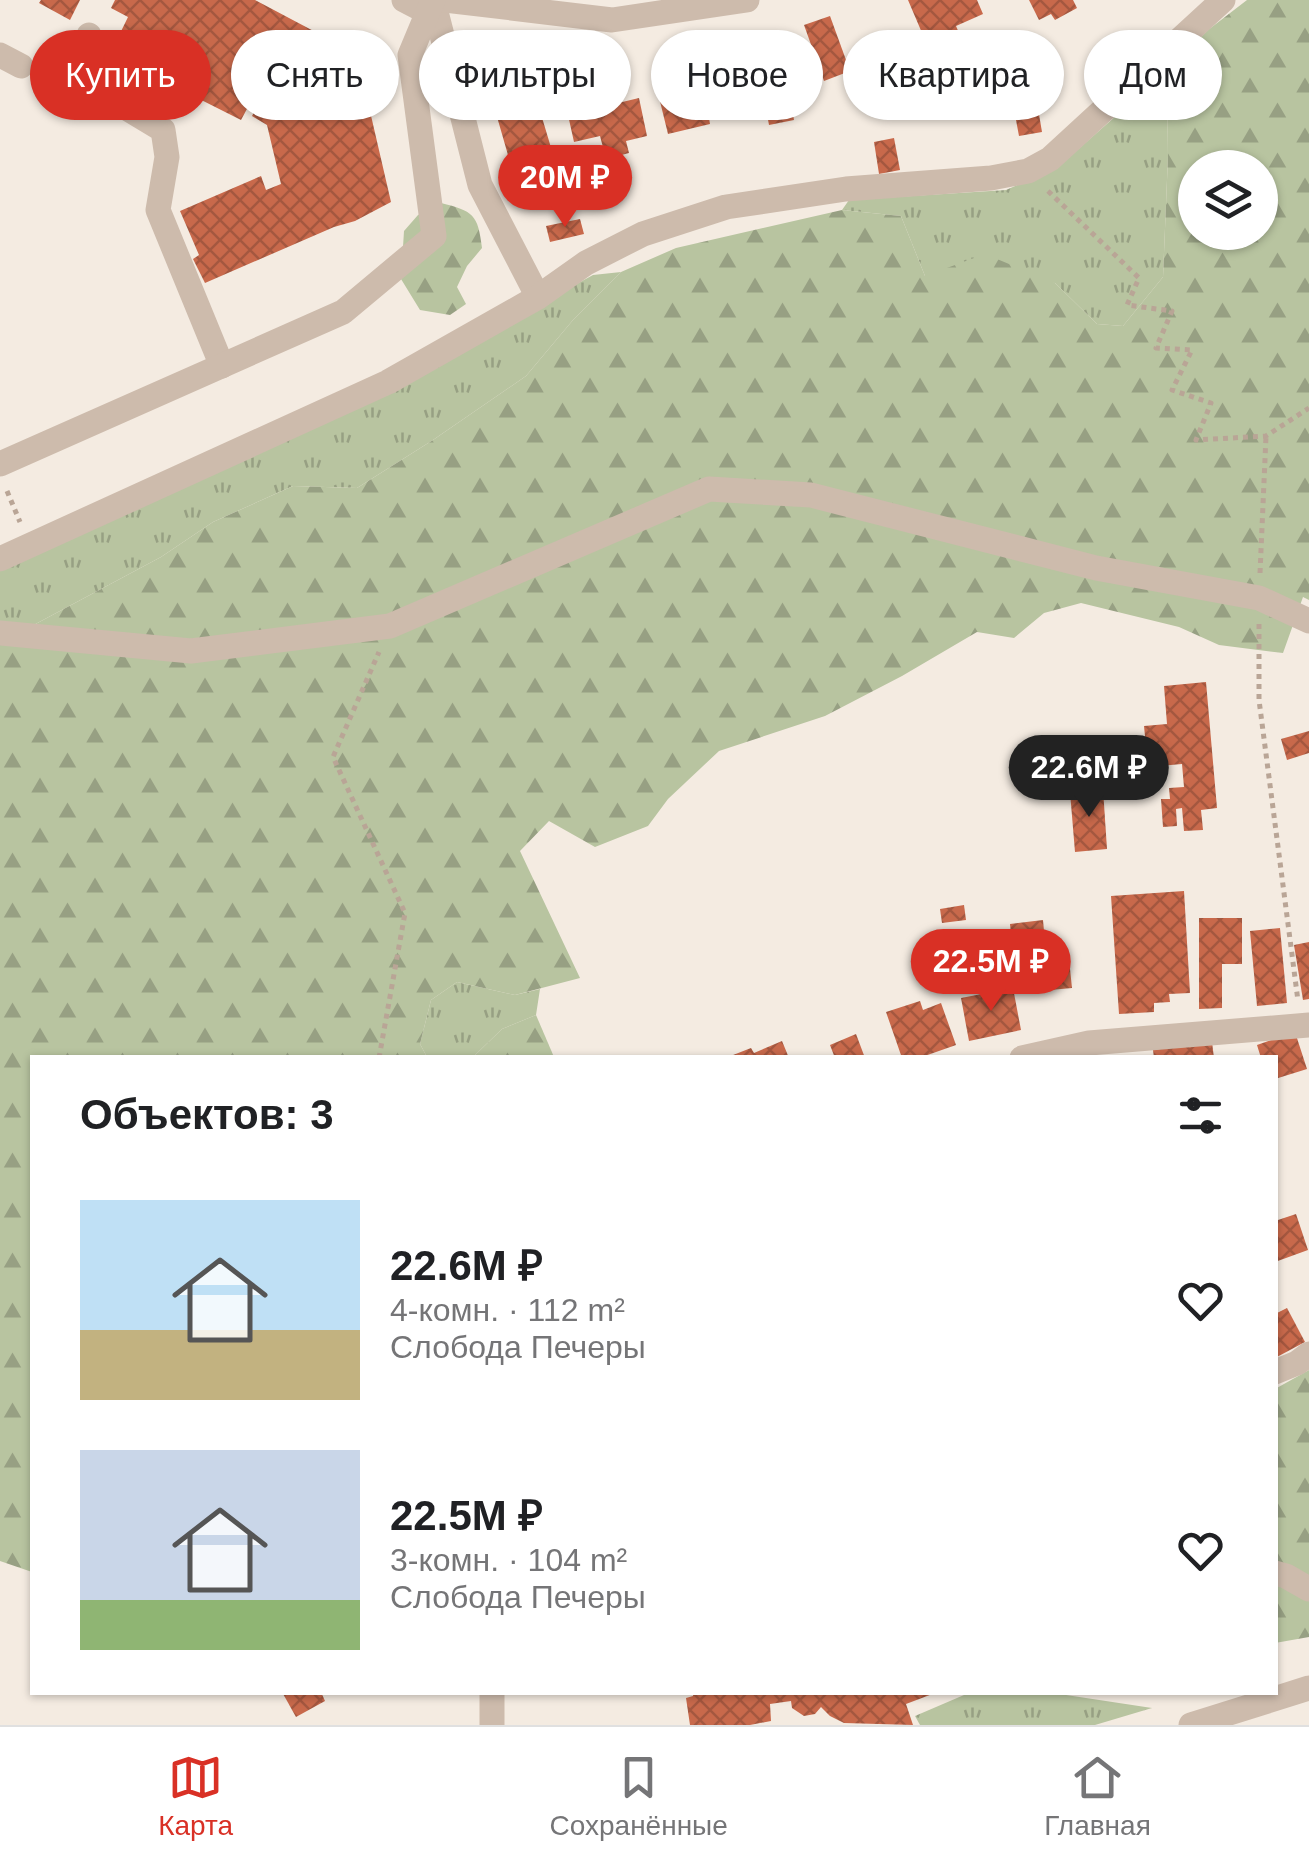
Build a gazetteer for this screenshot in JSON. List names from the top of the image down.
{
  "page": {
    "chip": [
      "Купить",
      "Снять",
      "Фильтры",
      "Новое",
      "Квартира",
      "Дом"
    ],
    "price": ["20M ₽", "22.6M ₽", "22.5M ₽"],
    "heading": "Объектов: 3",
    "list": [
      {
        "name": "22.6M ₽",
        "note": "4-комн. · 112 m² · Слобода Печеры"
      },
      {
        "name": "22.5M ₽",
        "note": "3-комн. · 104 m² · Слобода Печеры"
      }
    ],
    "tabs": ["Карта", "Сохранённые", "Главная"]
  }
}
